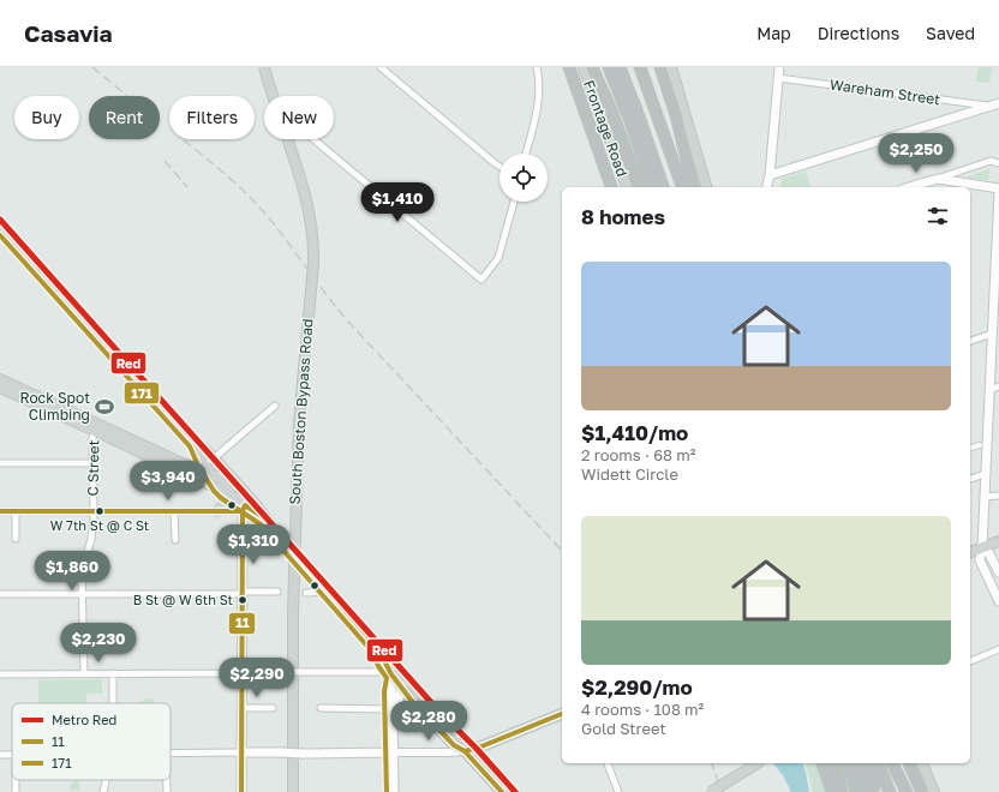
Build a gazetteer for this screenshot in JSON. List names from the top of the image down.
{
  "streets": {
    "main road": ["Frontage Road", "South Boston Bypass Road"],
    "street": ["Wareham Street", "C Street"]
  },
  "places": {
    "sports": ["Rock Spot Climbing"],
    "other": ["W 7th St @ C St", "B St @ W 6th St"]
  },
  "lines": ["metro line Red", "transit line 171", "transit line 11"],
  "legend": ["Metro Red", "11", "171"],
  "page": {
    "header": "Casavia",
    "nav": ["Map", "Directions", "Saved"],
    "chip": [
      "Buy",
      "Rent",
      "Filters",
      "New"
    ],
    "price": [
      "$2,250",
      "$1,410",
      "$3,940",
      "$1,310",
      "$1,860",
      "$2,230",
      "$2,290",
      "$2,280"
    ],
    "heading": "8 homes",
    "list": [
      {
        "name": "$1,410/mo",
        "note": "2 rooms · 68 m² · Widett Circle"
      },
      {
        "name": "$2,290/mo",
        "note": "4 rooms · 108 m² · Gold Street"
      }
    ]
  }
}
